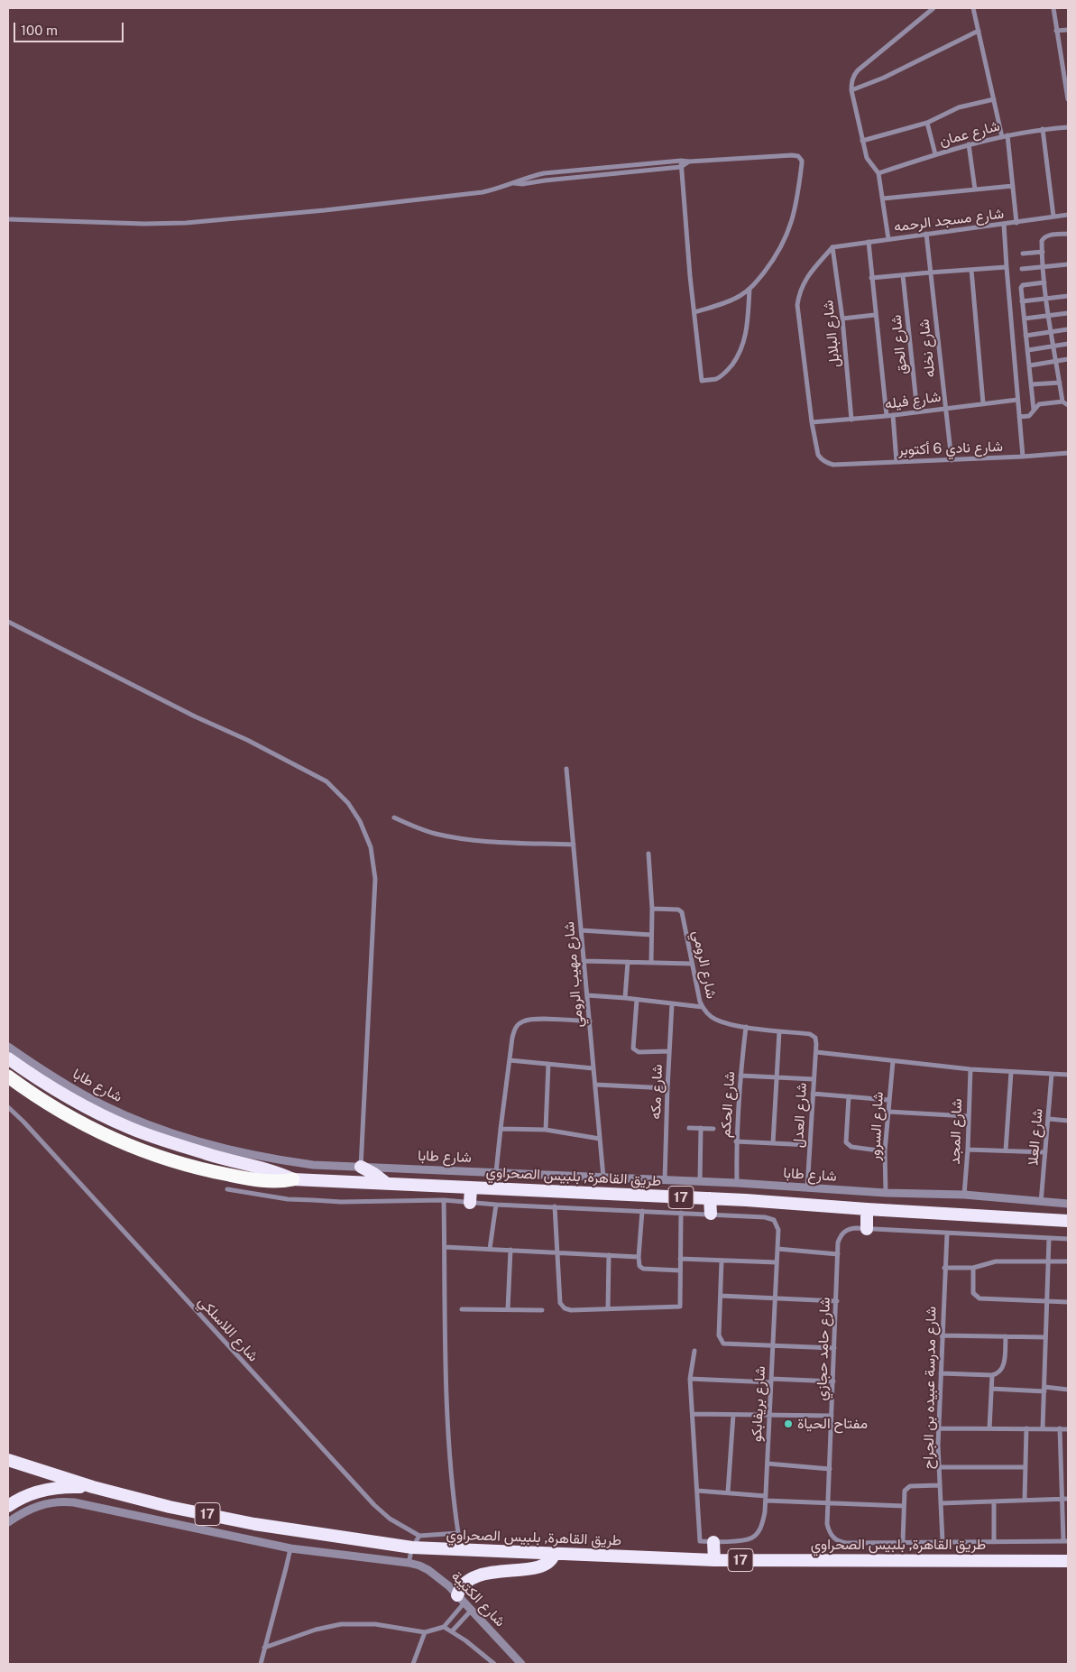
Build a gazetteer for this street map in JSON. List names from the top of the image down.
{
  "streets": {
    "highway": ["طريق القاهرة, بلبيس الصحراوي", "17"],
    "street": [
      "شارع عمان",
      "شارع مسجد الرحمه",
      "شارع البلابل",
      "شارع الحق",
      "شارع نخله",
      "شارع فيله",
      "شارع نادي 6 أكتوبر",
      "شارع الرومي",
      "شارع مهيب الرومي",
      "شارع طابا",
      "شارع مكه",
      "شارع الحكم",
      "شارع العدل",
      "شارع السرور",
      "شارع المجد",
      "شارع العلا",
      "شارع اللاسلكي",
      "شارع حامد حجازي",
      "شارع مدرسة عبيده بن الجراح",
      "شارع بريفابكو",
      "شارع الكتيبة"
    ]
  },
  "crossings": [
    ["شارع مسجد الرحمه", "شارع البلابل"],
    ["شارع مسجد الرحمه", "شارع نخله"],
    ["شارع البلابل", "شارع فيله"],
    ["شارع الحق", "شارع فيله"],
    ["شارع نخله", "شارع فيله"],
    ["شارع نخله", "شارع نادي 6 أكتوبر"],
    ["شارع فيله", "شارع نادي 6 أكتوبر"],
    ["شارع الرومي", "شارع الحكم"],
    ["شارع الرومي", "شارع العدل"],
    ["شارع مهيب الرومي", "شارع طابا"],
    ["شارع طابا", "شارع مكه"],
    ["شارع طابا", "شارع الحكم"],
    ["شارع طابا", "شارع العدل"],
    ["شارع طابا", "شارع السرور"],
    ["شارع طابا", "شارع المجد"],
    ["شارع طابا", "شارع العلا"],
    ["شارع طابا", "طريق القاهرة, بلبيس الصحراوي"],
    ["شارع حامد حجازي", "شارع مدرسة عبيده بن الجراح"]
  ],
  "places": ["مفتاح الحياة"],
  "scale_bar": "100 m"
}
